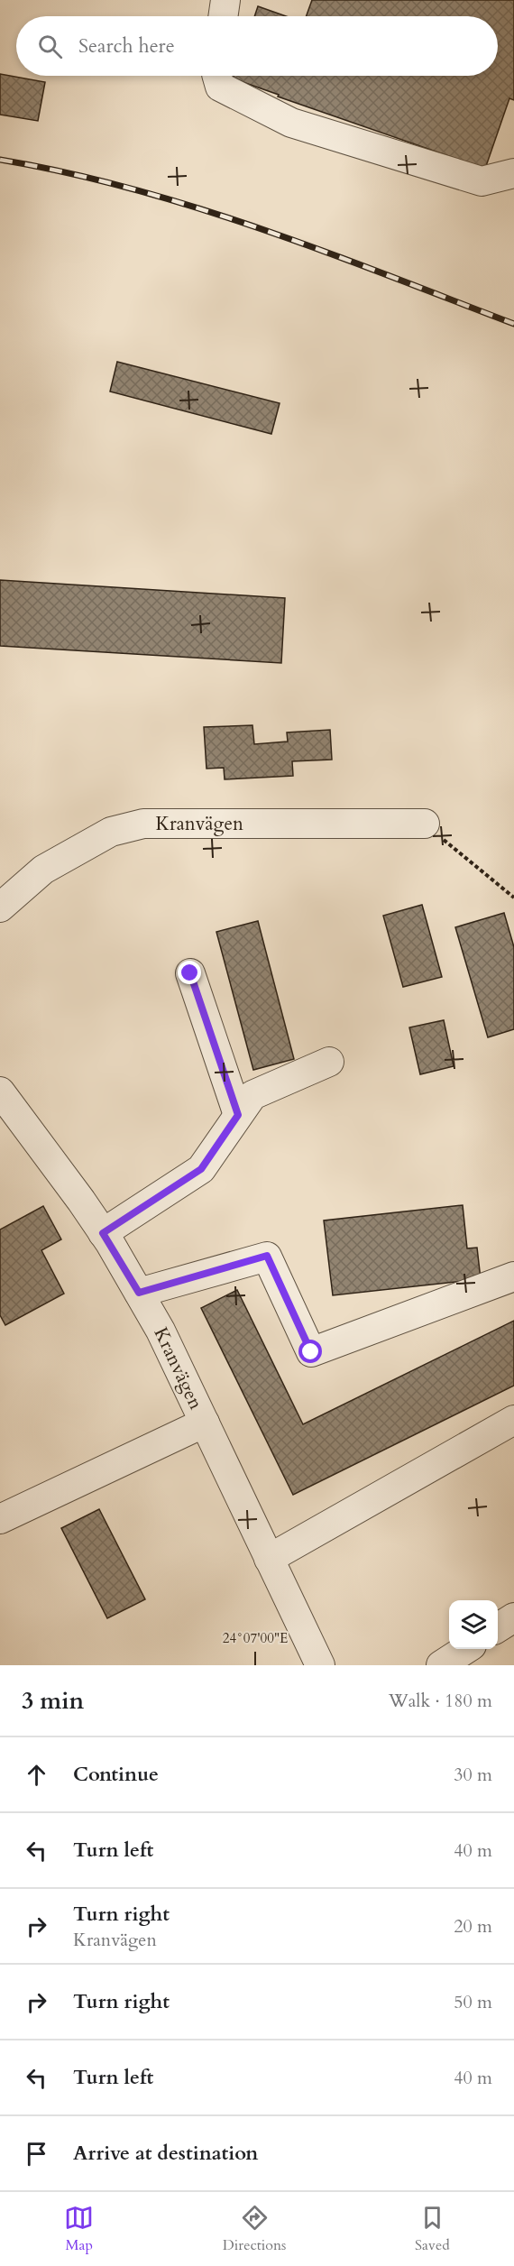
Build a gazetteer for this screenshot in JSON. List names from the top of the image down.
{
  "streets": {
    "street": ["Kranvägen"]
  },
  "page": {
    "search": "Search here",
    "heading": ["3 min", "Walk · 180 m"],
    "list": [
      ["Continue", "30 m"],
      ["Turn left", "40 m"],
      ["Turn right", "Kranvägen", "20 m"],
      ["Turn right", "50 m"],
      ["Turn left", "40 m"],
      "Arrive at destination"
    ],
    "nav": ["Map", "Directions", "Saved"]
  },
  "coordinates": ["24°07'00\"E"]
}
